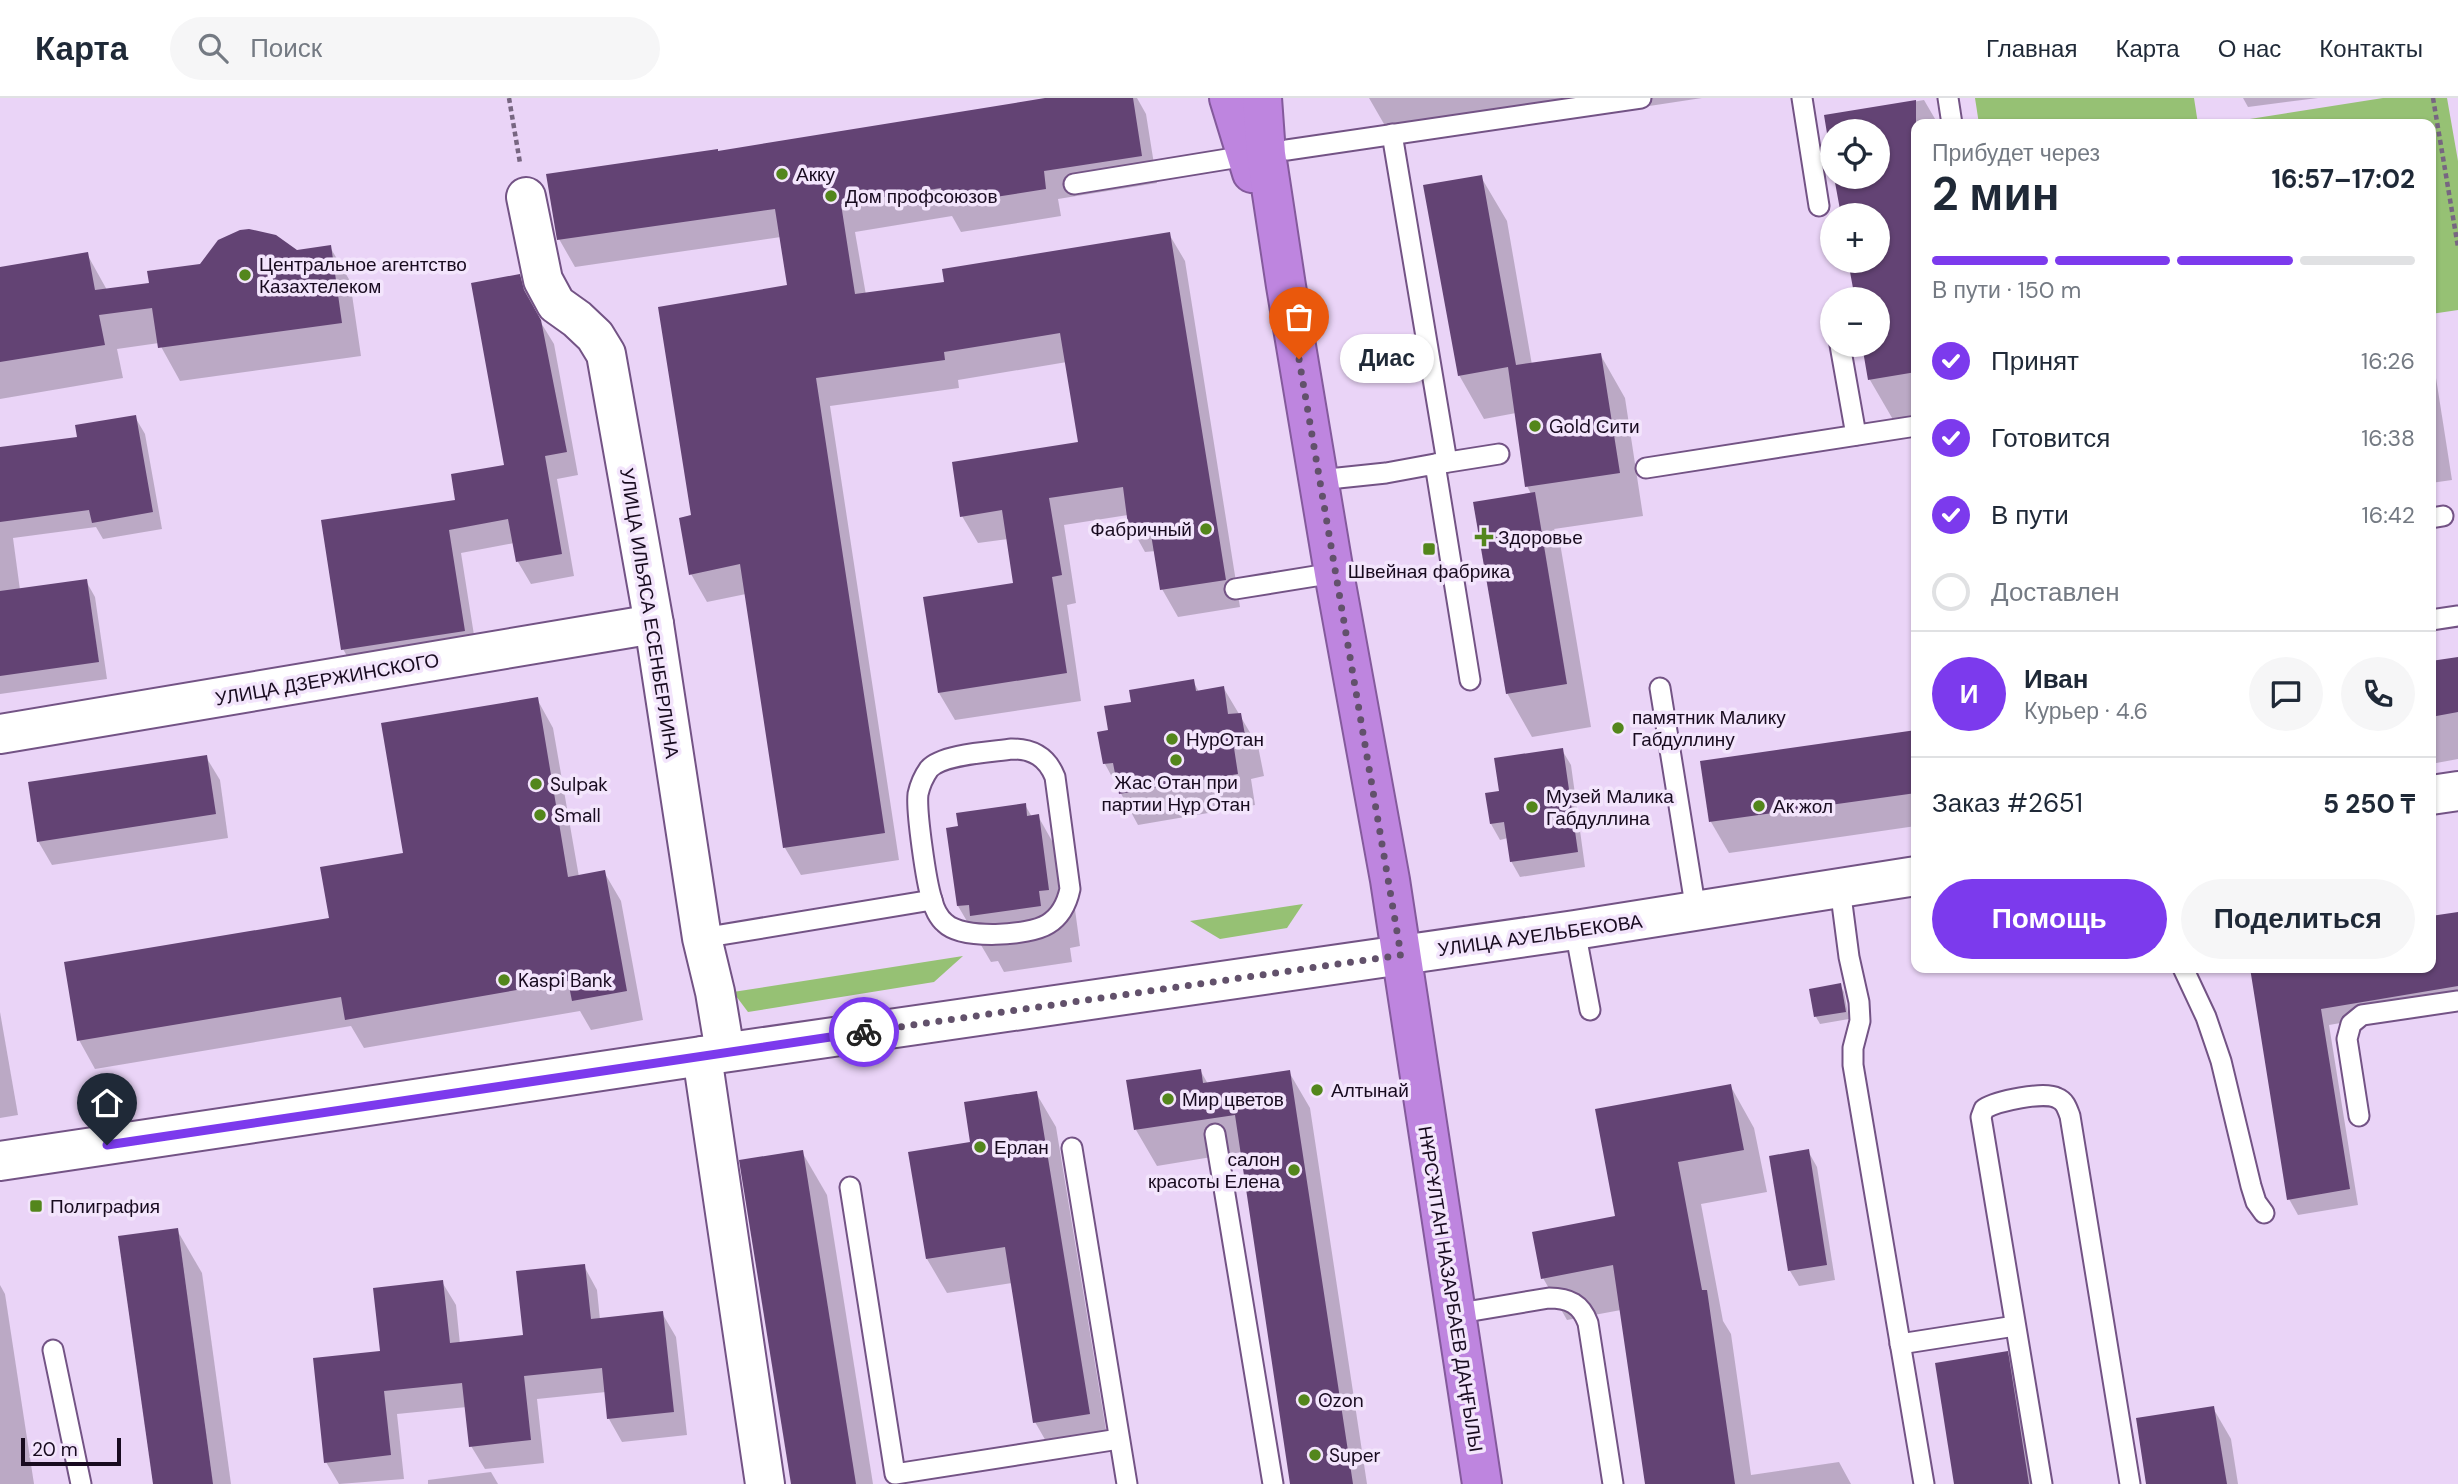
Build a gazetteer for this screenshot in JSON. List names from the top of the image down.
{
  "streets": {
    "highway": ["НҰРСҰЛТАН НАЗАРБАЕВ ДАҢҒЫЛЫ"],
    "street": ["УЛИЦА ИЛЬЯСА ЕСЕНБЕРЛИНА", "УЛИЦА ДЗЕРЖИНСКОГО", "УЛИЦА АУЕЛЬБЕКОВА"]
  },
  "crossings": [
    ["УЛИЦА ИЛЬЯСА ЕСЕНБЕРЛИНА", "УЛИЦА ДЗЕРЖИНСКОГО"],
    ["УЛИЦА ИЛЬЯСА ЕСЕНБЕРЛИНА", "УЛИЦА АУЕЛЬБЕКОВА"],
    ["УЛИЦА АУЕЛЬБЕКОВА", "НҰРСҰЛТАН НАЗАРБАЕВ ДАҢҒЫЛЫ"]
  ],
  "places": {
    "other": [
      "Акку",
      "Дом профсоюзов",
      "Центральное агентство Казахтелеком",
      "Диас",
      "Gold Сити",
      "Фабричный",
      "памятник Малику Габдуллину",
      "НурОтан",
      "Жас Отан при партии Нұр Отан",
      "Sulpak",
      "Ак жол",
      "Музей Малика Габдуллина",
      "Small",
      "Kaspi Bank",
      "Алтынай",
      "Мир цветов",
      "Ерлан",
      "салон красоты Елена",
      "Ozon",
      "Super"
    ],
    "health": ["Здоровье"],
    "transit": ["Швейная фабрика", "Полиграфия"]
  },
  "scale_bar": "20 m",
  "page": {
    "header": "Карта",
    "search": "Поиск",
    "nav": [
      "Главная",
      "Карта",
      "О нас",
      "Контакты"
    ],
    "map_buttons": ["+", "−"],
    "heading": ["2 мин", "Прибудет через", "16:57–17:02"],
    "panel": [
      "Иван",
      "Курьер · 4.6",
      "Заказ #2651",
      "5 250 ₸"
    ],
    "bar": "В пути · 150 m",
    "list": [
      ["Принят", "16:26"],
      ["Готовится", "16:38"],
      ["В пути", "16:42"],
      "Доставлен"
    ],
    "bubble": "Диас",
    "round": "И",
    "buttons": ["Помощь", "Поделиться"],
    "scale": "20 m"
  }
}
